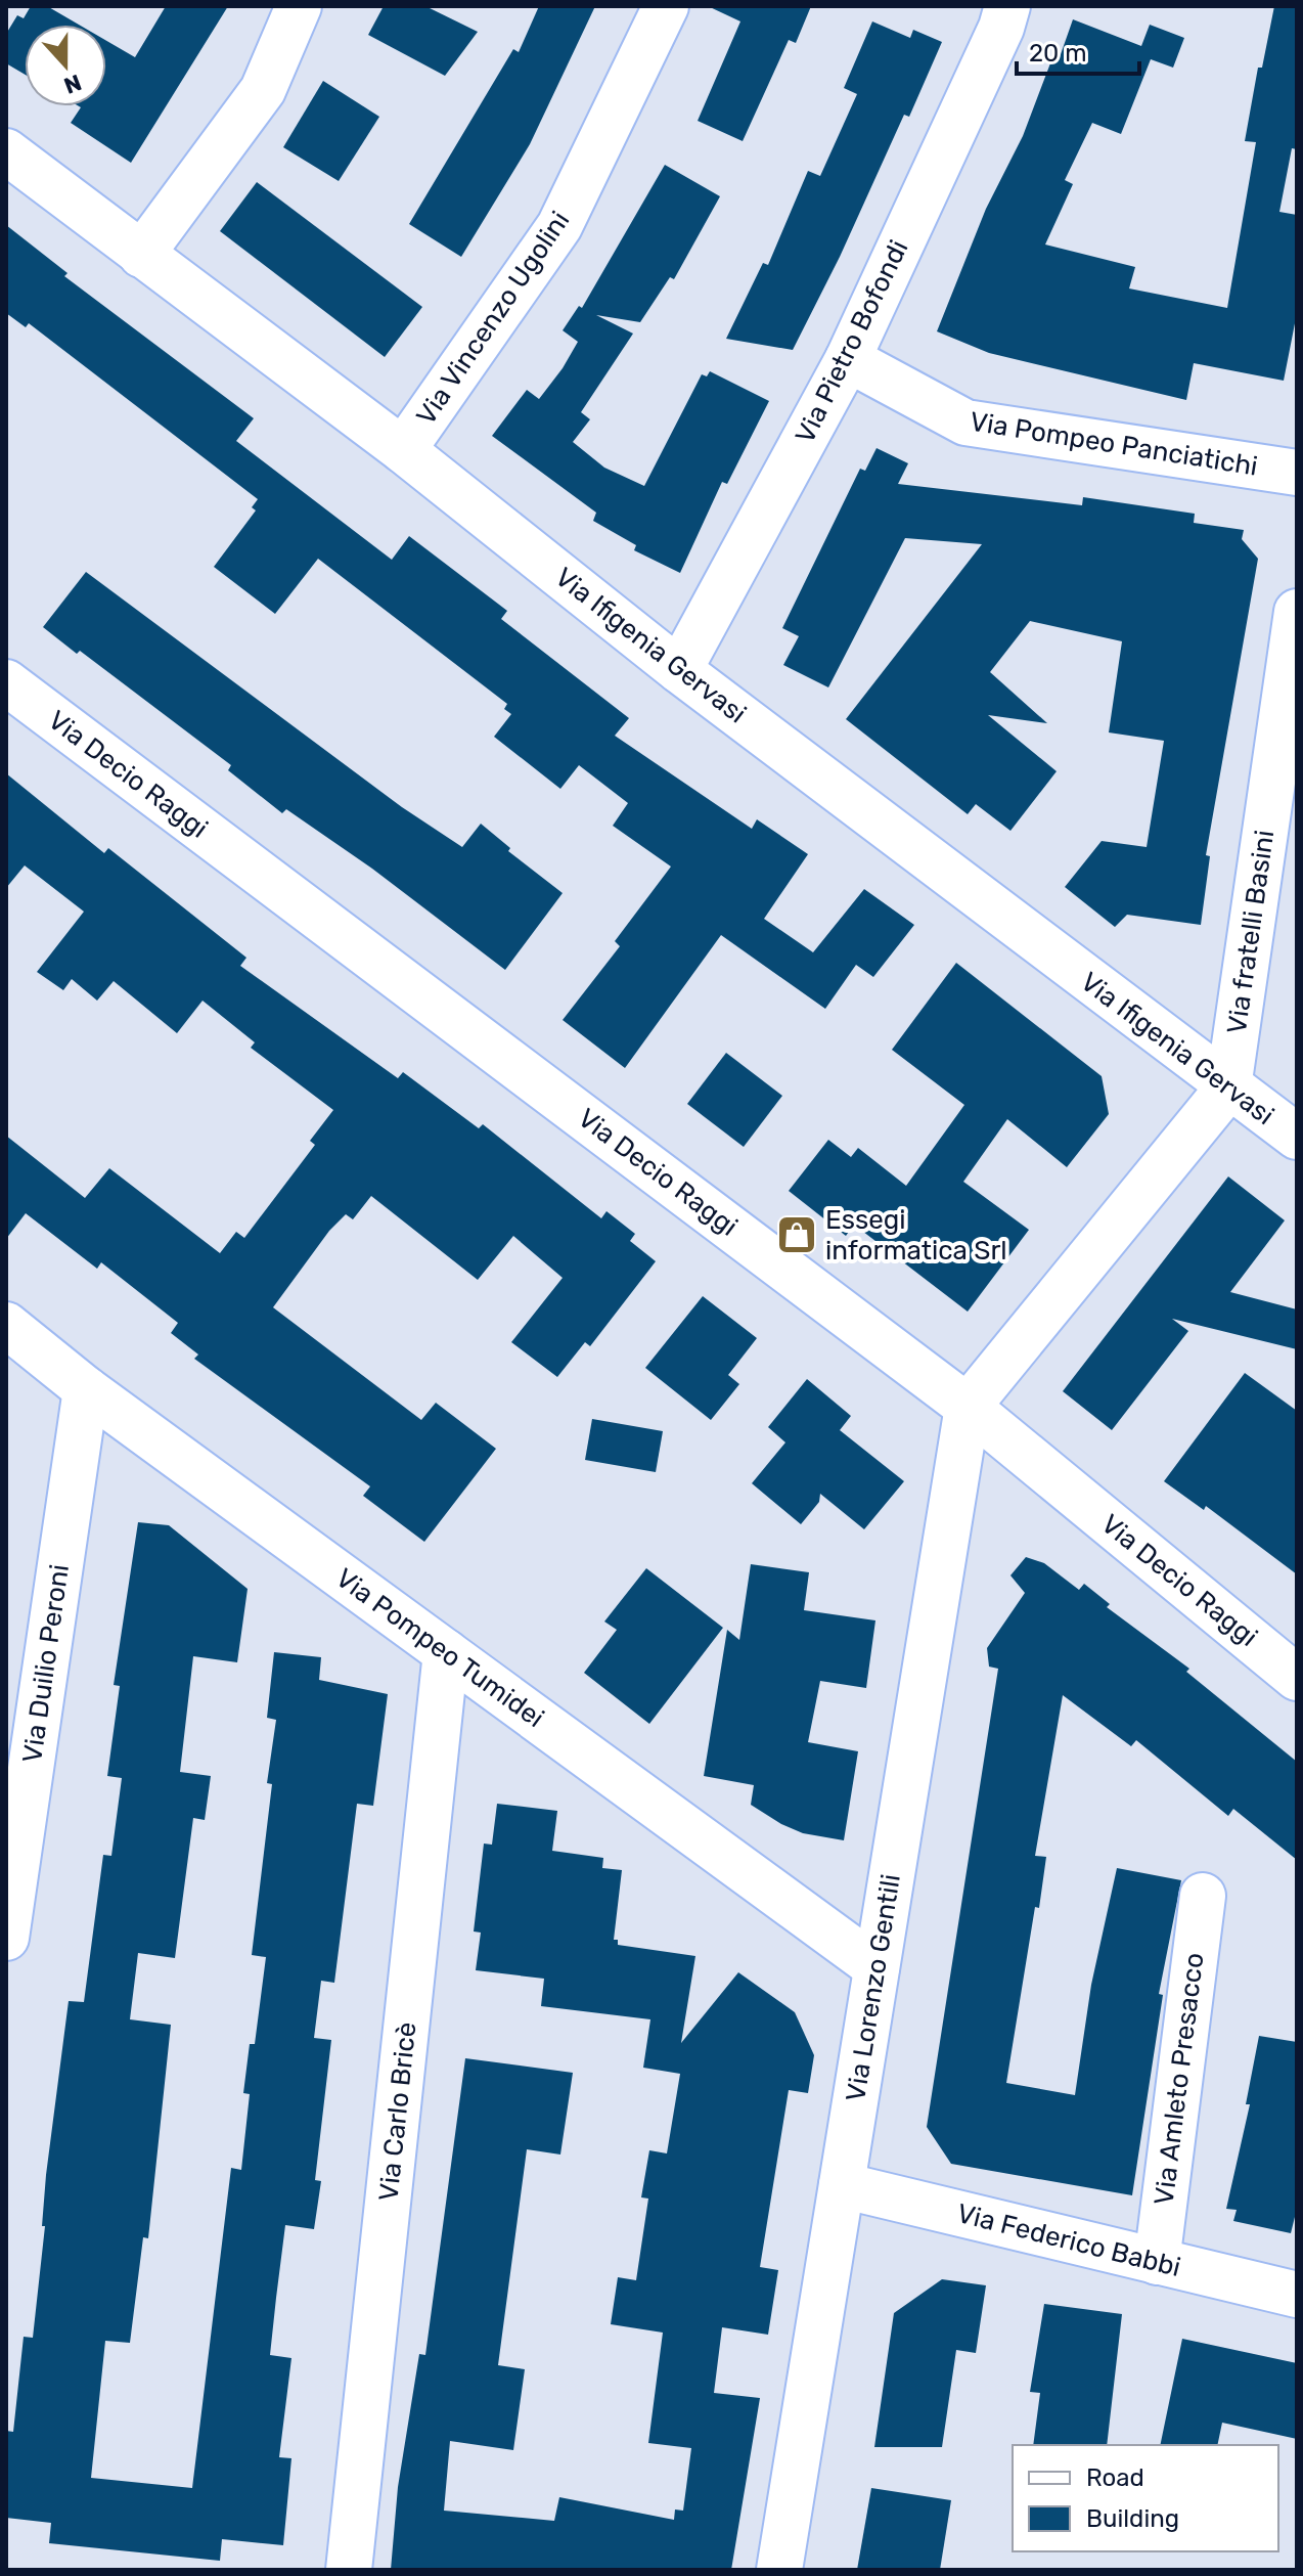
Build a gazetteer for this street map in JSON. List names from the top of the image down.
{
  "streets": {
    "street": [
      "Via Vincenzo Ugolini",
      "Via Pietro Bofondi",
      "Via Pompeo Panciatichi",
      "Via Ifigenia Gervasi",
      "Via Decio Raggi",
      "Via fratelli Basini",
      "Via Pompeo Tumidei",
      "Via Duilio Peroni",
      "Via Lorenzo Gentili",
      "Via Amleto Presacco",
      "Via Carlo Bricè",
      "Via Federico Babbi"
    ]
  },
  "crossings": [
    ["Via Vincenzo Ugolini", "Via Ifigenia Gervasi"],
    ["Via Pietro Bofondi", "Via Pompeo Panciatichi"],
    ["Via Pietro Bofondi", "Via Ifigenia Gervasi"],
    ["Via Ifigenia Gervasi", "Via fratelli Basini"],
    ["Via Decio Raggi", "Via Lorenzo Gentili"],
    ["Via Pompeo Tumidei", "Via Duilio Peroni"],
    ["Via Pompeo Tumidei", "Via Lorenzo Gentili"],
    ["Via Pompeo Tumidei", "Via Carlo Bricè"],
    ["Via Lorenzo Gentili", "Via Federico Babbi"],
    ["Via Amleto Presacco", "Via Federico Babbi"]
  ],
  "places": {
    "shop": ["Essegi informatica Srl"]
  },
  "legend": ["Road", "Building"],
  "scale_bar": "20 m",
  "north": "bottom"
}
